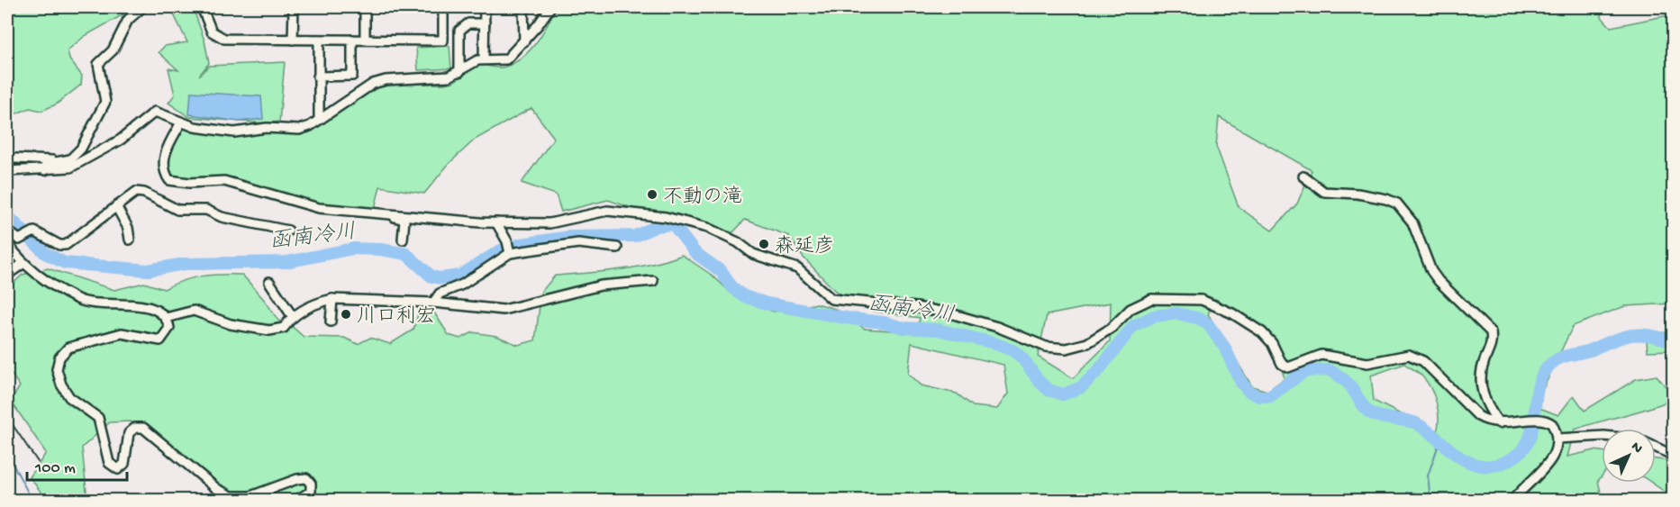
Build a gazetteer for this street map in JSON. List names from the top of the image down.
{
  "water": ["函南冷川"],
  "places": ["不動の滝", "森延彦", "川口利宏"],
  "scale_bar": "100 m",
  "north": "top right"
}
